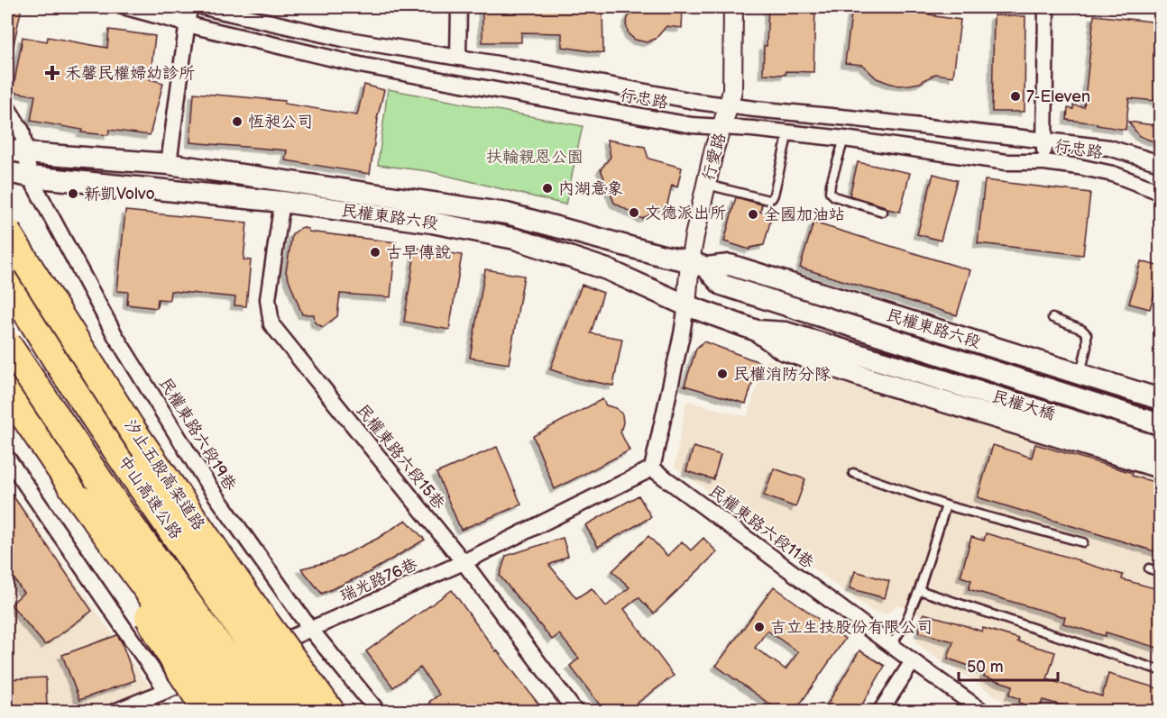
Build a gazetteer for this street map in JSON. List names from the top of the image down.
{
  "streets": {
    "highway": ["汐止五股高架道路", "中山高速公路"],
    "main road": ["民權東路六段", "民權大橋"],
    "street": [
      "行忠路",
      "行愛路",
      "民權東路六段19巷",
      "民權東路六段15巷",
      "民權東路六段11巷",
      "瑞光路76巷"
    ]
  },
  "crossings": [
    ["行忠路", "行愛路"],
    ["行愛路", "民權東路六段"],
    ["民權東路六段", "民權大橋"],
    ["民權東路六段", "民權東路六段19巷"],
    ["民權東路六段", "民權東路六段15巷"],
    ["民權東路六段19巷", "瑞光路76巷"],
    ["民權東路六段15巷", "瑞光路76巷"],
    ["民權東路六段11巷", "瑞光路76巷"]
  ],
  "parks": ["扶輪親恩公園"],
  "places": {
    "health": ["禾馨民權婦幼診所"],
    "other": [
      "7-Eleven",
      "恆昶公司",
      "內湖意象",
      "新凱Volvo",
      "文德派出所",
      "全國加油站",
      "古早傳說",
      "民權消防分隊",
      "吉立生技股份有限公司"
    ]
  },
  "scale_bar": "50 m"
}
